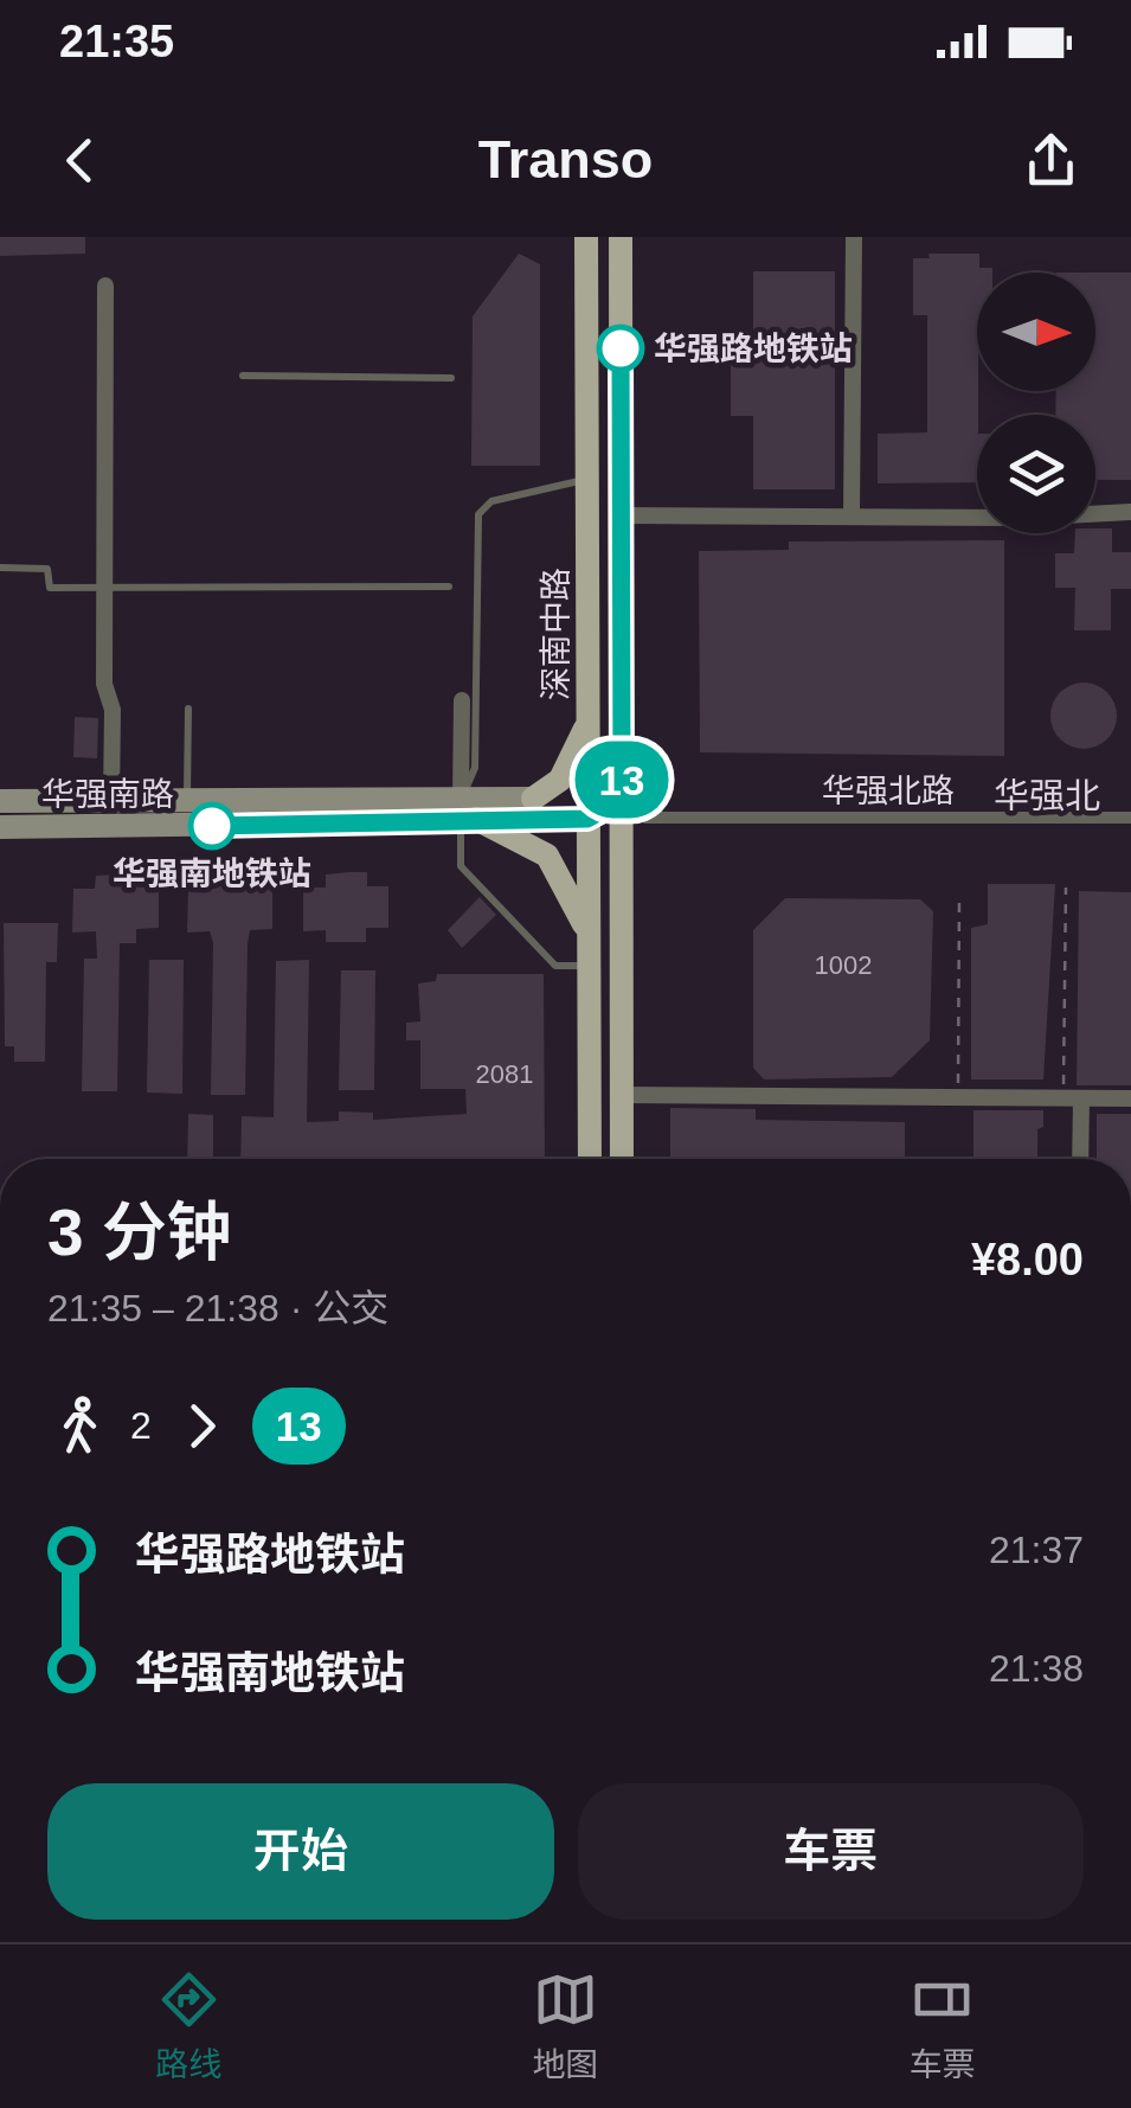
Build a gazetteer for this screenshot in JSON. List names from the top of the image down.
{
  "streets": {
    "main road": ["深南中路", "华强南路"],
    "street": ["华强北路"]
  },
  "crossings": [
    ["深南中路", "华强南路"]
  ],
  "districts": ["华强北"],
  "places": ["华强路地铁站", "华强南地铁站"],
  "lines": ["bus line 13"],
  "house_numbers": ["1002", "2081"],
  "north": "right",
  "page": {
    "status": "21:35",
    "header": "Transo",
    "on_map": "13",
    "heading": ["3 分钟", "21:35 – 21:38 · 公交", "¥8.00"],
    "legs": ["2", "13"],
    "list": [
      {
        "name": "华强路地铁站",
        "value": "21:37"
      },
      {
        "name": "华强南地铁站",
        "value": "21:38"
      }
    ],
    "buttons": ["开始", "车票"],
    "tabs": ["路线", "地图", "车票"]
  }
}
